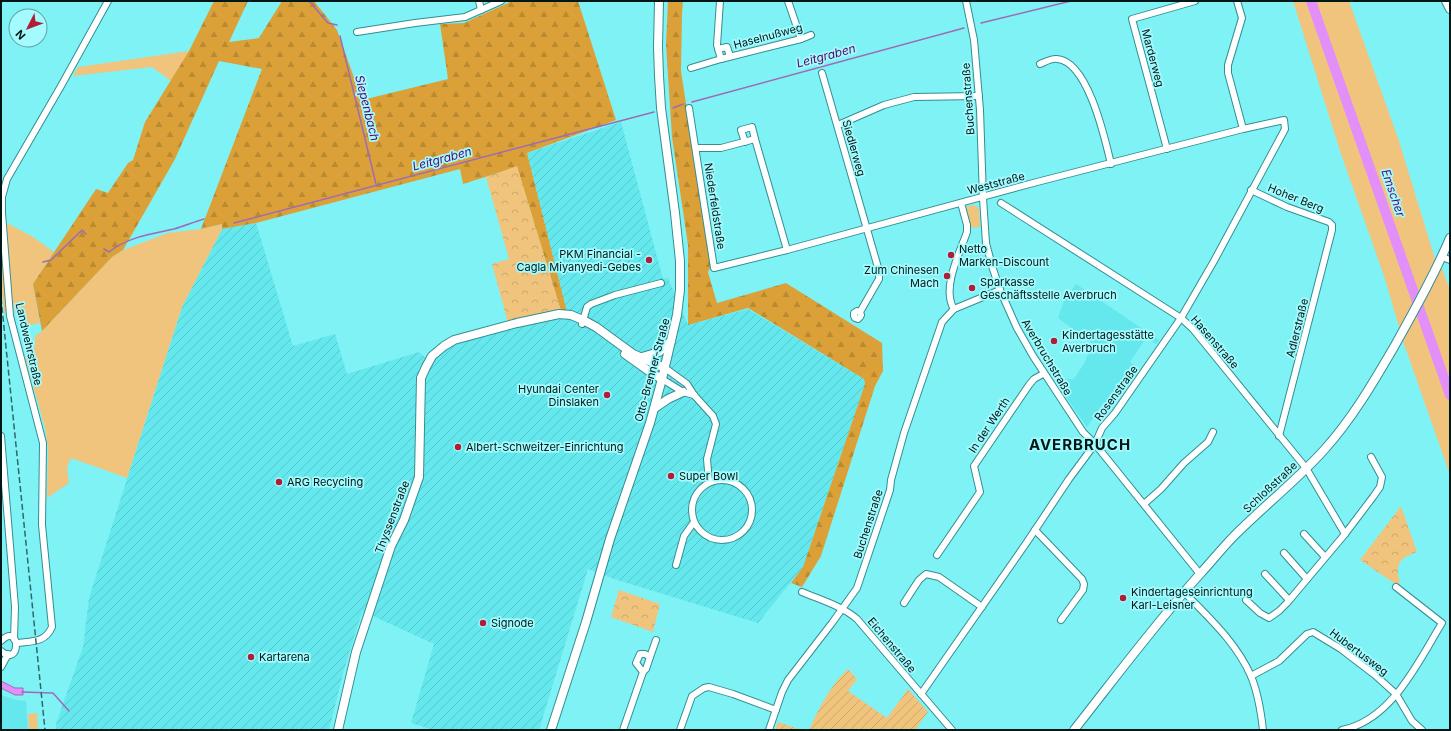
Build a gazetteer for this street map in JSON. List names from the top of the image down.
{
  "streets": {
    "street": [
      "Haselnußweg",
      "Marderweg",
      "Buchenstraße",
      "Siedlerweg",
      "Weststraße",
      "Hoher Berg",
      "Niederfeldstraße",
      "Adlerstraße",
      "Hasenstraße",
      "Landwehrstraße",
      "Averbruchstraße",
      "Otto-Brenner-Straße",
      "Rosenstraße",
      "In der Werth",
      "Schloßstraße",
      "Thyssenstraße",
      "Eichenstraße",
      "Hubertusweg"
    ]
  },
  "crossings": [
    ["Marderweg", "Weststraße"],
    ["Buchenstraße", "Weststraße"],
    ["Buchenstraße", "Averbruchstraße"],
    ["Buchenstraße", "Eichenstraße"],
    ["Siedlerweg", "Weststraße"],
    ["Weststraße", "Niederfeldstraße"],
    ["Weststraße", "Averbruchstraße"],
    ["Weststraße", "Rosenstraße"],
    ["Hoher Berg", "Adlerstraße"],
    ["Hoher Berg", "Rosenstraße"],
    ["Adlerstraße", "Hasenstraße"],
    ["Hasenstraße", "Rosenstraße"],
    ["Hasenstraße", "Schloßstraße"],
    ["Averbruchstraße", "Rosenstraße"],
    ["Averbruchstraße", "In der Werth"],
    ["Averbruchstraße", "Schloßstraße"],
    ["Otto-Brenner-Straße", "Thyssenstraße"],
    ["Rosenstraße", "Eichenstraße"]
  ],
  "districts": ["AVERBRUCH"],
  "water": ["Leitgraben", "Siepenbach", "Emscher"],
  "places": [
    "Netto Marken-Discount",
    "PKM Financial - Cagla Miyanyedi-Gebes",
    "Zum Chinesen Mach",
    "Sparkasse Geschäftsstelle Averbruch",
    "Kindertagesstätte Averbruch",
    "Hyundai Center Dinslaken",
    "Albert-Schweitzer-Einrichtung",
    "Super Bowl",
    "ARG Recycling",
    "Kindertageseinrichtung Karl-Leisner",
    "Signode",
    "Kartarena"
  ],
  "north": "bottom left"
}
